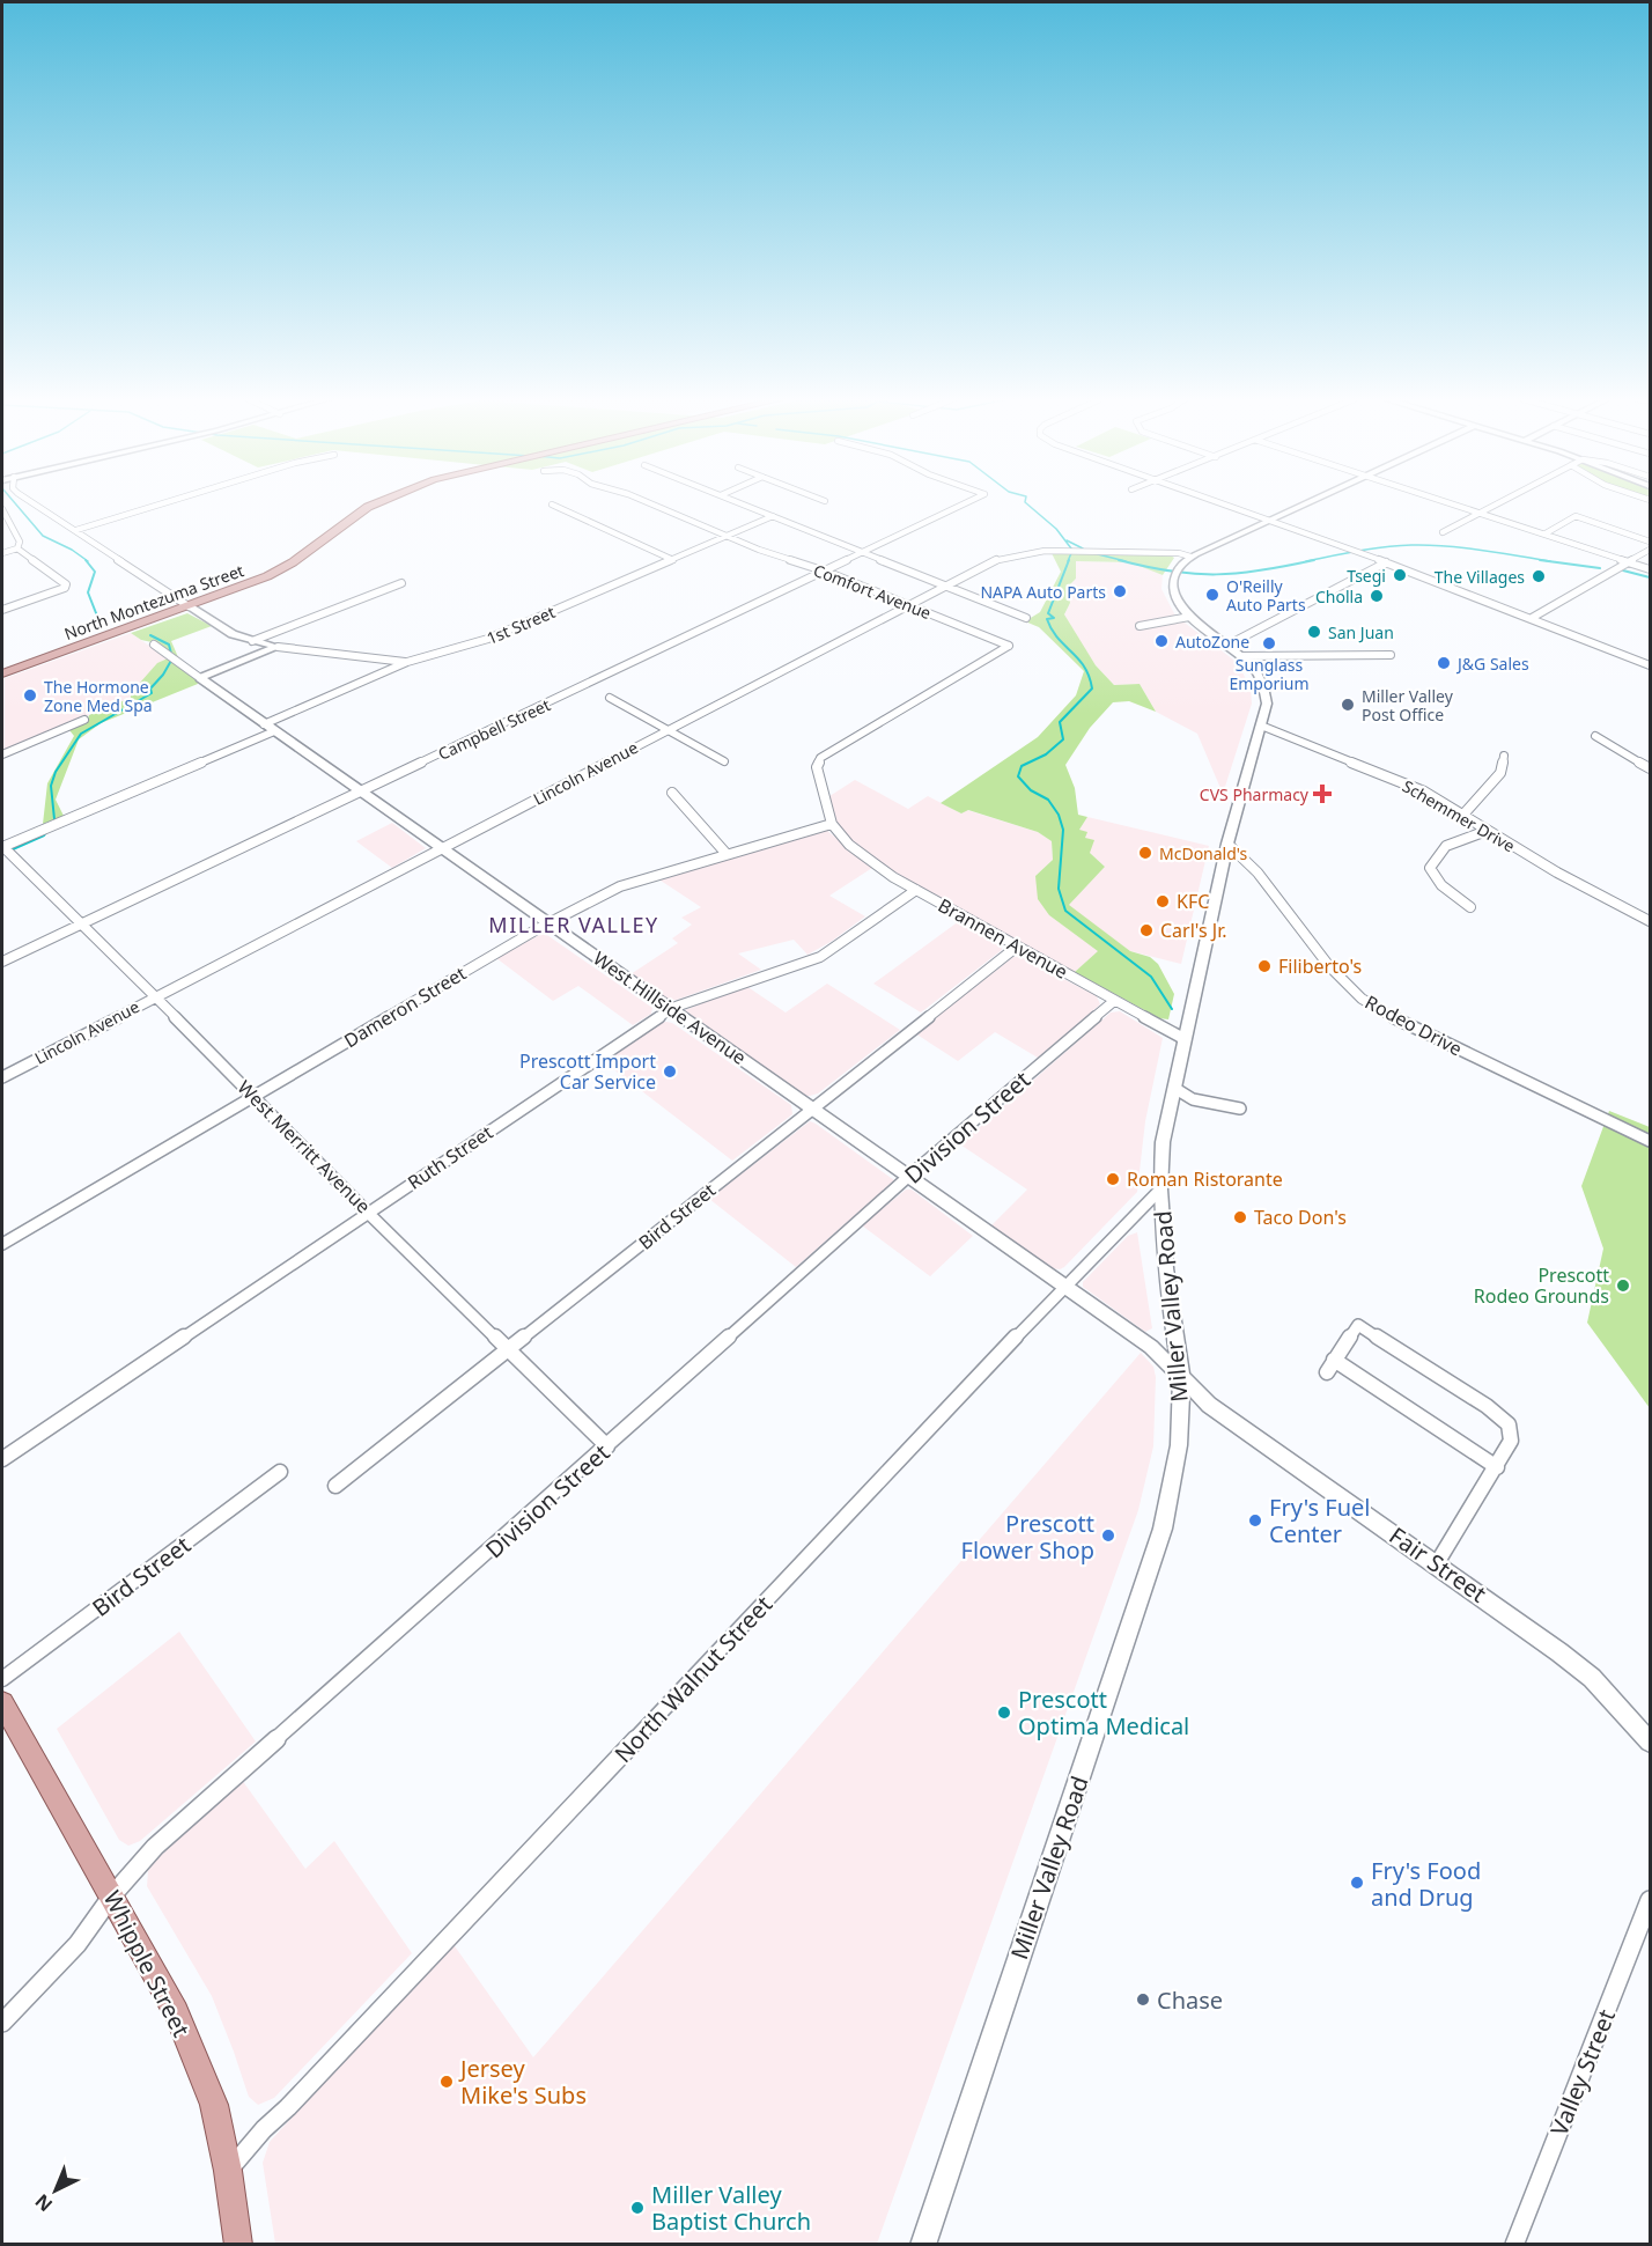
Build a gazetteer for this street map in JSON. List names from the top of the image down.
{
  "streets": {
    "main road": [
      "North Montezuma Street",
      "West Hillside Avenue",
      "Miller Valley Road",
      "Fair Street",
      "Whipple Street"
    ],
    "street": [
      "Comfort Avenue",
      "1st Street",
      "Campbell Street",
      "Lincoln Avenue",
      "Schemmer Drive",
      "Brannen Avenue",
      "Dameron Street",
      "Rodeo Drive",
      "Division Street",
      "West Merritt Avenue",
      "Ruth Street",
      "Bird Street",
      "North Walnut Street",
      "Valley Street"
    ]
  },
  "crossings": [
    ["Comfort Avenue", "1st Street"],
    ["Comfort Avenue", "Campbell Street"],
    ["Comfort Avenue", "Lincoln Avenue"],
    ["Comfort Avenue", "Brannen Avenue"],
    ["Comfort Avenue", "Dameron Street"],
    ["1st Street", "West Hillside Avenue"],
    ["1st Street", "West Merritt Avenue"],
    ["Campbell Street", "West Hillside Avenue"],
    ["Campbell Street", "West Merritt Avenue"],
    ["Lincoln Avenue", "West Hillside Avenue"],
    ["Lincoln Avenue", "West Merritt Avenue"],
    ["Schemmer Drive", "Miller Valley Road"],
    ["Brannen Avenue", "Dameron Street"],
    ["Brannen Avenue", "Division Street"],
    ["Brannen Avenue", "Ruth Street"],
    ["Brannen Avenue", "Bird Street"],
    ["Brannen Avenue", "Miller Valley Road"],
    ["Dameron Street", "West Hillside Avenue"],
    ["Dameron Street", "West Merritt Avenue"],
    ["West Hillside Avenue", "Division Street"],
    ["West Hillside Avenue", "Ruth Street"],
    ["West Hillside Avenue", "Bird Street"],
    ["West Hillside Avenue", "Miller Valley Road"],
    ["West Hillside Avenue", "Fair Street"],
    ["West Hillside Avenue", "North Walnut Street"],
    ["Rodeo Drive", "Miller Valley Road"],
    ["Division Street", "West Merritt Avenue"],
    ["Division Street", "Whipple Street"],
    ["West Merritt Avenue", "Ruth Street"],
    ["West Merritt Avenue", "Bird Street"],
    ["Miller Valley Road", "Fair Street"],
    ["Miller Valley Road", "North Walnut Street"],
    ["North Walnut Street", "Whipple Street"]
  ],
  "districts": ["MILLER VALLEY"],
  "places": {
    "other": [
      "Tsegi",
      "The Villages",
      "NAPA Auto Parts",
      "O'Reilly Auto Parts",
      "Cholla",
      "San Juan",
      "AutoZone",
      "Sunglass Emporium",
      "J&G Sales",
      "The Hormone Zone Med Spa",
      "Miller Valley Post Office",
      "McDonald's",
      "KFC",
      "Carl's Jr.",
      "Filiberto's",
      "Prescott Import Car Service",
      "Roman Ristorante",
      "Taco Don's",
      "Prescott Rodeo Grounds",
      "Fry's Fuel Center",
      "Prescott Flower Shop",
      "Prescott Optima Medical",
      "Fry's Food and Drug",
      "Chase",
      "Jersey Mike's Subs",
      "Miller Valley Baptist Church"
    ],
    "health": ["CVS Pharmacy"]
  },
  "north": "bottom left"
}
